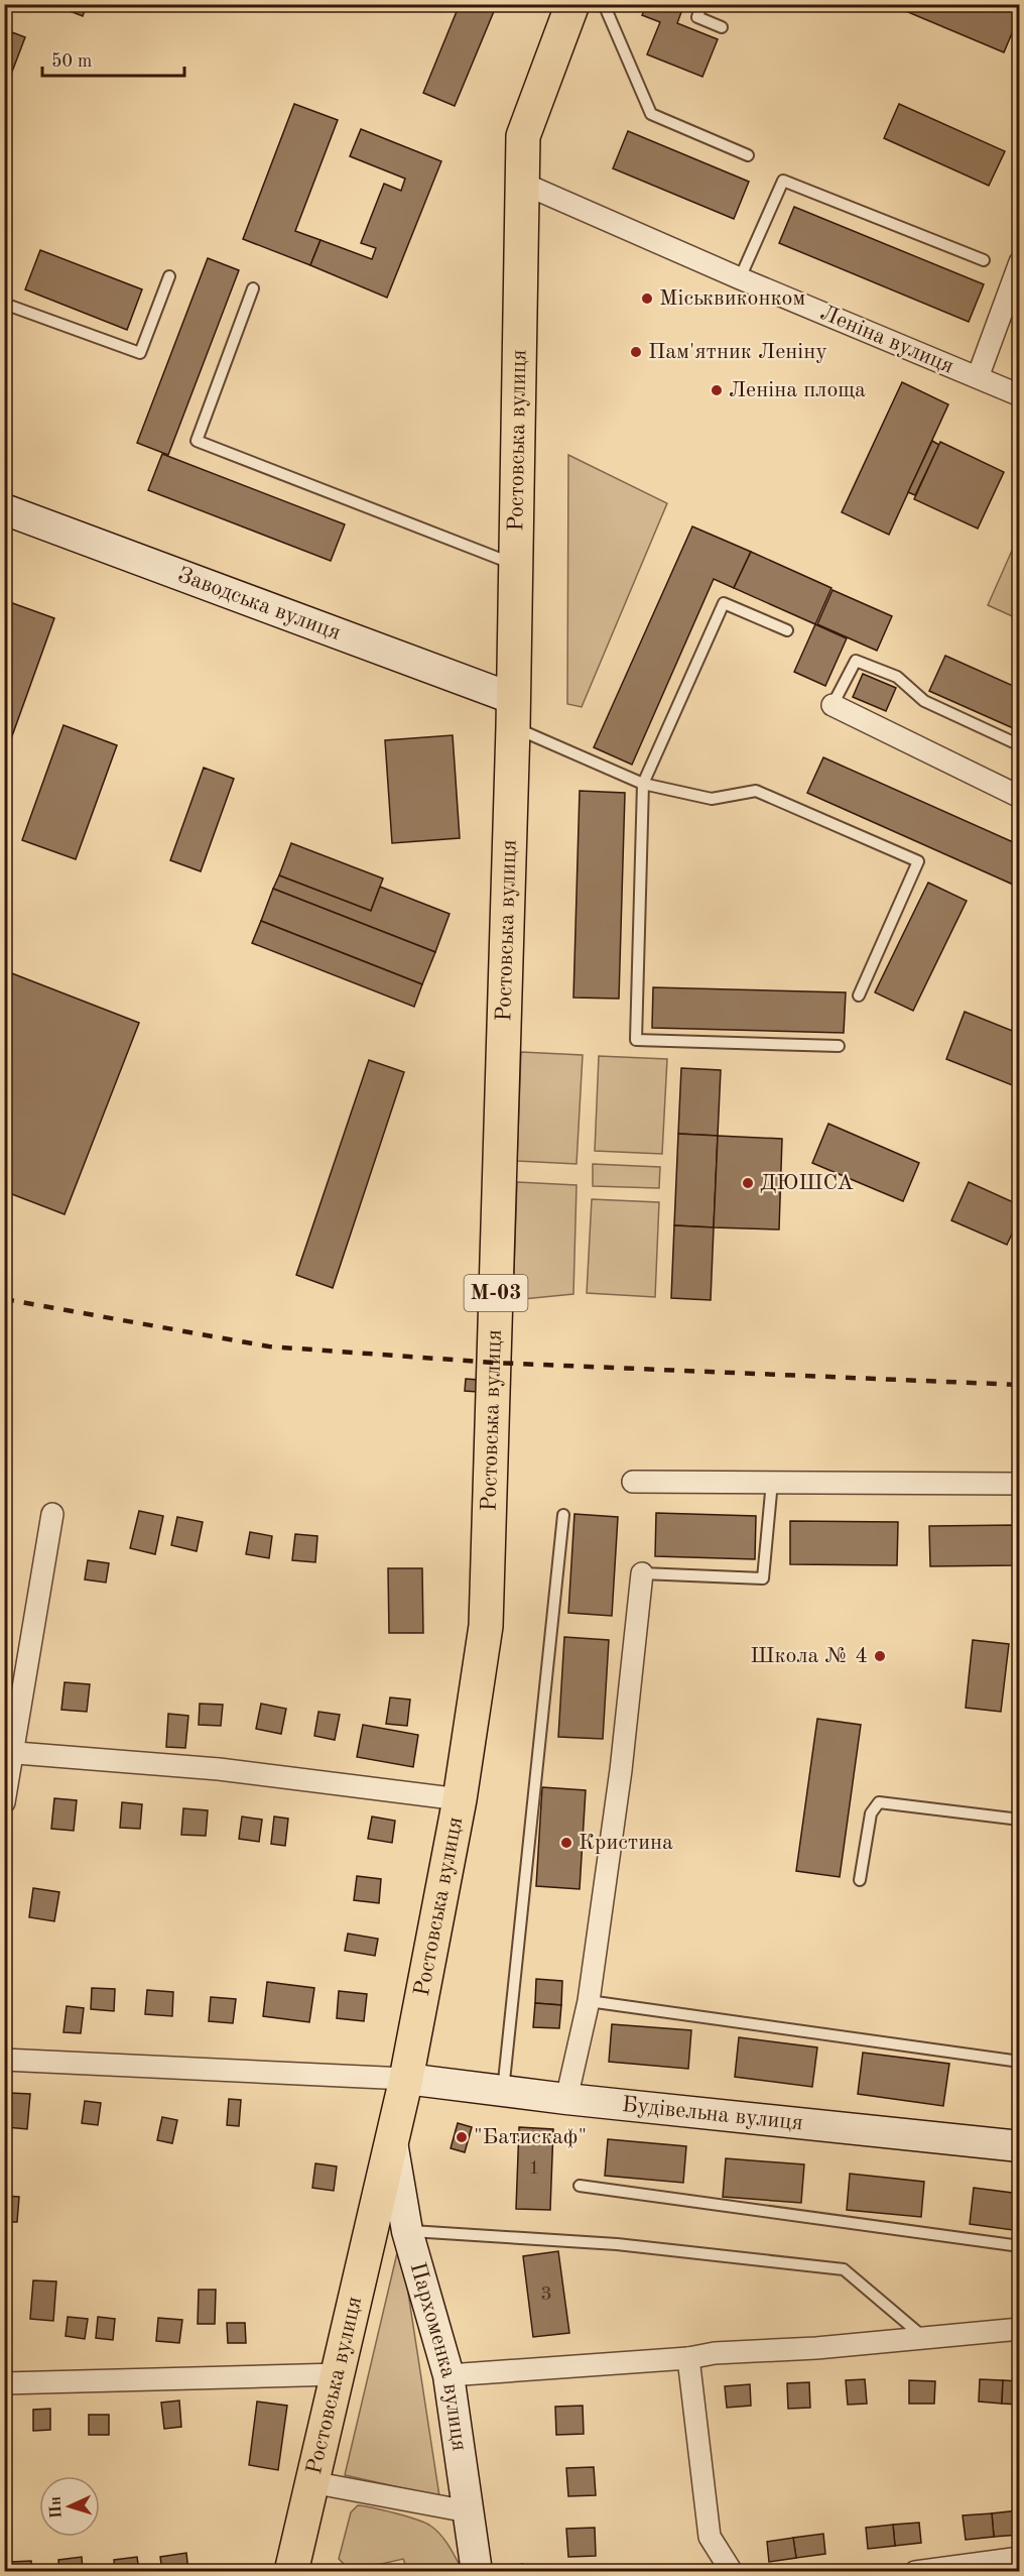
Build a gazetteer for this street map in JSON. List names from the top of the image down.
{
  "streets": {
    "highway": ["Ростовська вулиця", "М-03"],
    "main road": ["Заводська вулиця", "Будівельна вулиця", "Пархоменка вулиця"],
    "street": ["Леніна вулиця"]
  },
  "crossings": [
    ["Леніна вулиця", "Ростовська вулиця"],
    ["Ростовська вулиця", "Заводська вулиця"],
    ["Ростовська вулиця", "Будівельна вулиця"],
    ["Ростовська вулиця", "Пархоменка вулиця"]
  ],
  "places": [
    "Міськвиконком",
    "Пам'ятник Леніну",
    "Леніна площа",
    "ДЮШСА",
    "Школа № 4",
    "Кристина",
    "\"Батискаф\""
  ],
  "house_numbers": ["1", "3"],
  "scale_bar": "50 m",
  "north": "left"
}
